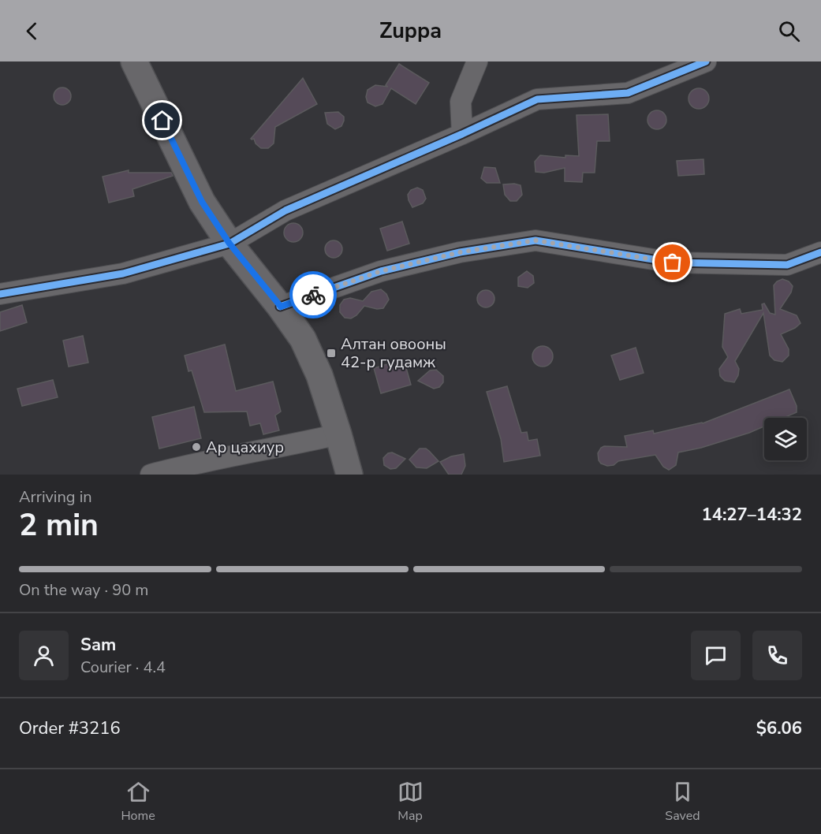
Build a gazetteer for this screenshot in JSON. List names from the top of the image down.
{
  "places": {
    "transit": ["Алтан овооны 42-р гудамж"],
    "other": ["Ар цахиур"]
  },
  "page": {
    "header": "Zuppa",
    "heading": ["2 min", "Arriving in", "14:27–14:32"],
    "panel": [
      "Sam",
      "Courier · 4.4",
      "Order #3216",
      "$6.06"
    ],
    "bar": "On the way · 90 m",
    "tabs": ["Home", "Map", "Saved"]
  }
}
